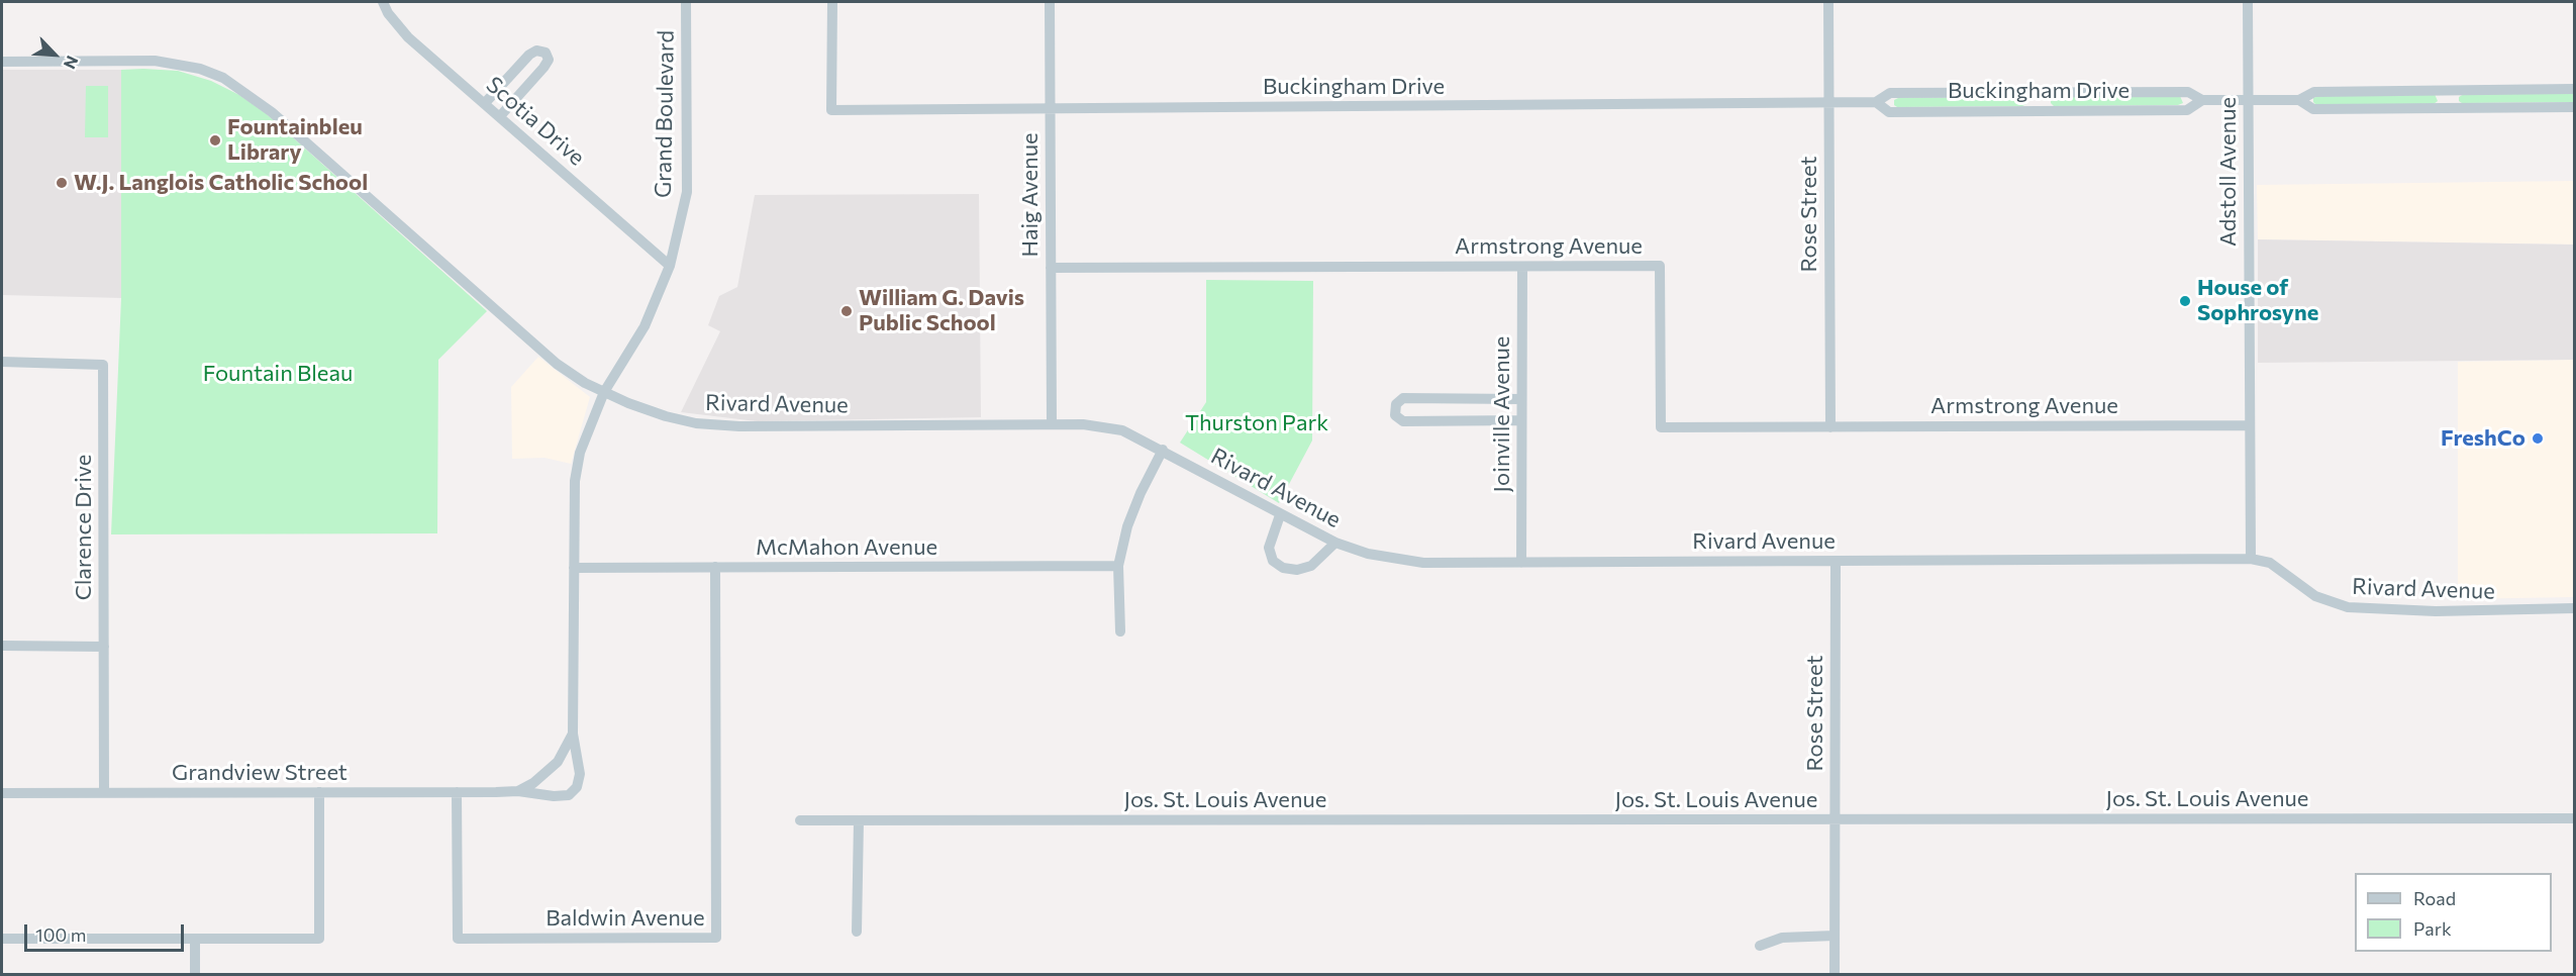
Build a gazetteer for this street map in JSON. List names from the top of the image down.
{
  "streets": {
    "street": [
      "Buckingham Drive",
      "Grand Boulevard",
      "Scotia Drive",
      "Adstoll Avenue",
      "Haig Avenue",
      "Rose Street",
      "Armstrong Avenue",
      "Rivard Avenue",
      "Joinville Avenue",
      "Clarence Drive",
      "McMahon Avenue",
      "Grandview Street",
      "Jos. St. Louis Avenue",
      "Baldwin Avenue"
    ]
  },
  "crossings": [
    ["Buckingham Drive", "Adstoll Avenue"],
    ["Buckingham Drive", "Haig Avenue"],
    ["Buckingham Drive", "Rose Street"],
    ["Grand Boulevard", "Scotia Drive"],
    ["Grand Boulevard", "Rivard Avenue"],
    ["Grand Boulevard", "Grandview Street"],
    ["Adstoll Avenue", "Armstrong Avenue"],
    ["Adstoll Avenue", "Rivard Avenue"],
    ["Haig Avenue", "Armstrong Avenue"],
    ["Haig Avenue", "Rivard Avenue"],
    ["Rose Street", "Armstrong Avenue"],
    ["Rose Street", "Rivard Avenue"],
    ["Rose Street", "Jos. St. Louis Avenue"],
    ["Armstrong Avenue", "Joinville Avenue"],
    ["Rivard Avenue", "Joinville Avenue"],
    ["Rivard Avenue", "Grandview Street"],
    ["Clarence Drive", "Grandview Street"],
    ["McMahon Avenue", "Grandview Street"],
    ["McMahon Avenue", "Baldwin Avenue"],
    ["Grandview Street", "Baldwin Avenue"]
  ],
  "parks": ["Fountain Bleau", "Thurston Park"],
  "places": [
    "Fountainbleu Library",
    "W.J. Langlois Catholic School",
    "House of Sophrosyne",
    "William G. Davis Public School",
    "FreshCo"
  ],
  "legend": ["Road", "Park"],
  "scale_bar": "100 m",
  "north": "bottom right"
}
